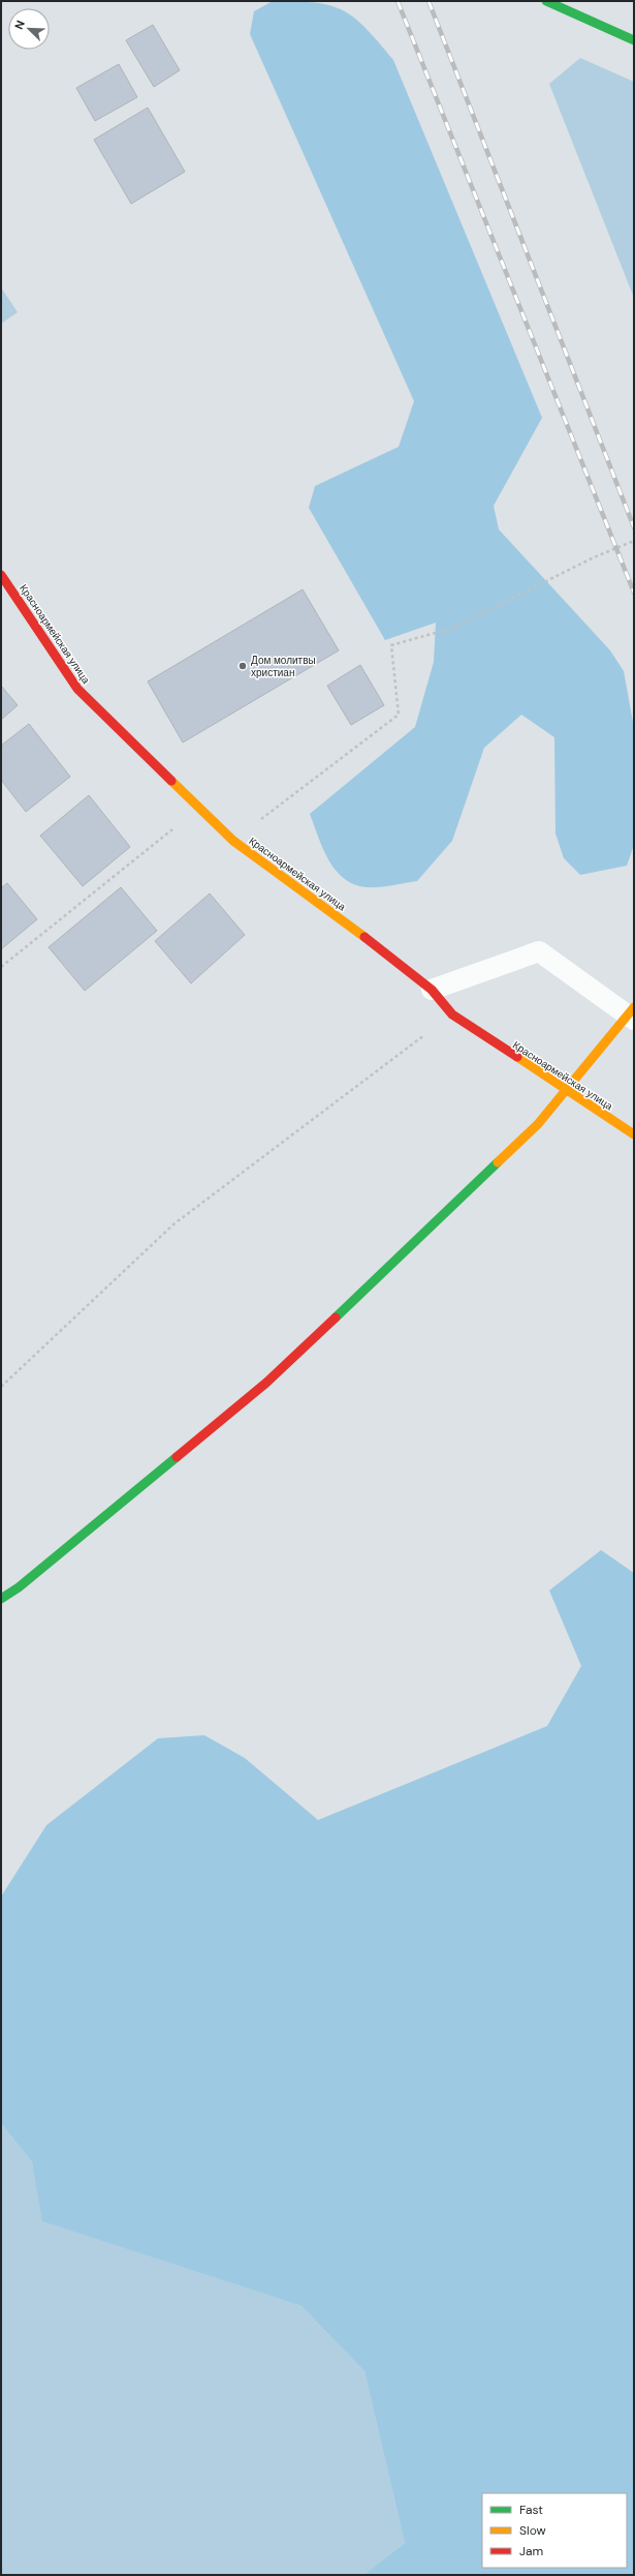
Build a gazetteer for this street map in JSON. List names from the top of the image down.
{
  "streets": {
    "main road": ["Красноармейская улица"]
  },
  "places": ["Дом молитвы христиан"],
  "legend": ["Fast", "Slow", "Jam"],
  "north": "top left"
}
